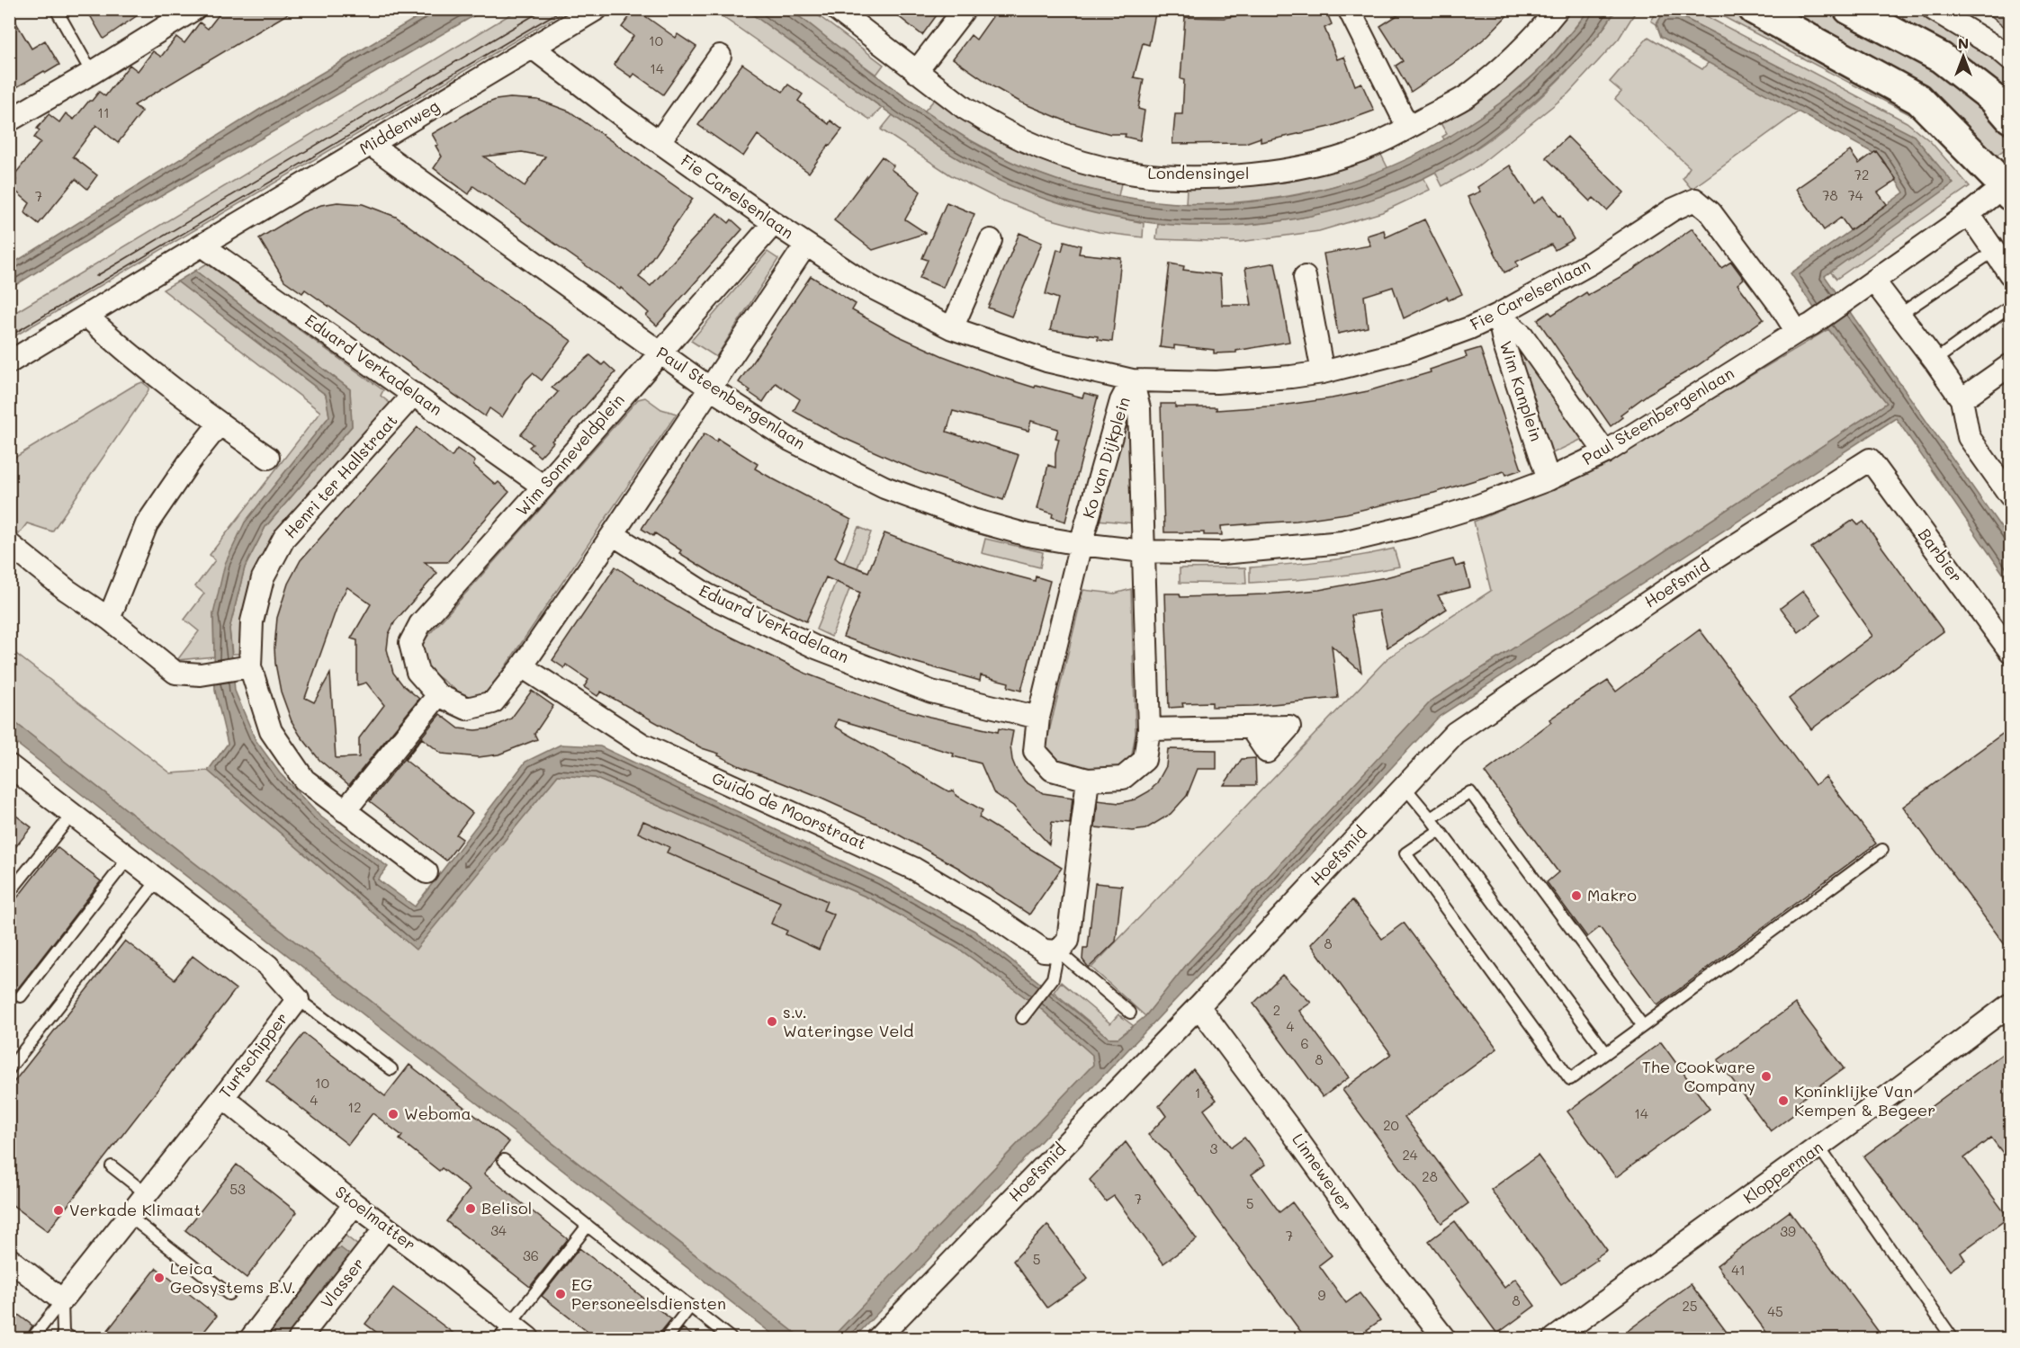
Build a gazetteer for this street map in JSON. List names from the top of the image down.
{
  "streets": {
    "street": [
      "Middenweg",
      "Londensingel",
      "Fie Carelsenlaan",
      "Eduard Verkadelaan",
      "Wim Kanplein",
      "Paul Steenbergenlaan",
      "Wim Sonneveldplein",
      "Ko van Dijkplein",
      "Henri ter Hallstraat",
      "Barbier",
      "Hoefsmid",
      "Guido de Moorstraat",
      "Turfschipper",
      "Linnewever",
      "Klopperman",
      "Stoelmatter",
      "Vlasser"
    ]
  },
  "crossings": [
    ["Middenweg", "Fie Carelsenlaan"],
    ["Middenweg", "Eduard Verkadelaan"],
    ["Middenweg", "Paul Steenbergenlaan"],
    ["Fie Carelsenlaan", "Wim Kanplein"],
    ["Fie Carelsenlaan", "Paul Steenbergenlaan"],
    ["Fie Carelsenlaan", "Wim Sonneveldplein"],
    ["Fie Carelsenlaan", "Ko van Dijkplein"],
    ["Eduard Verkadelaan", "Wim Sonneveldplein"],
    ["Eduard Verkadelaan", "Ko van Dijkplein"],
    ["Eduard Verkadelaan", "Henri ter Hallstraat"],
    ["Wim Kanplein", "Paul Steenbergenlaan"],
    ["Paul Steenbergenlaan", "Wim Sonneveldplein"],
    ["Paul Steenbergenlaan", "Ko van Dijkplein"],
    ["Wim Sonneveldplein", "Guido de Moorstraat"],
    ["Barbier", "Hoefsmid"],
    ["Hoefsmid", "Linnewever"],
    ["Turfschipper", "Stoelmatter"],
    ["Stoelmatter", "Vlasser"]
  ],
  "places": [
    "Makro",
    "s.v. Wateringse Veld",
    "The Cookware Company",
    "Koninklijke Van Kempen & Begeer",
    "Weboma",
    "Belisol",
    "Verkade Klimaat",
    "Leica Geosystems B.V.",
    "EG Personeelsdiensten"
  ],
  "house_numbers": [
    "10",
    "14",
    "11",
    "72",
    "78",
    "74",
    "7",
    "8",
    "2",
    "4",
    "6",
    "8",
    "10",
    "1",
    "4",
    "12",
    "14",
    "20",
    "3",
    "24",
    "28",
    "53",
    "7",
    "5",
    "34",
    "39",
    "7",
    "36",
    "5",
    "41",
    "9",
    "8",
    "25",
    "45"
  ],
  "north": "top"
}
